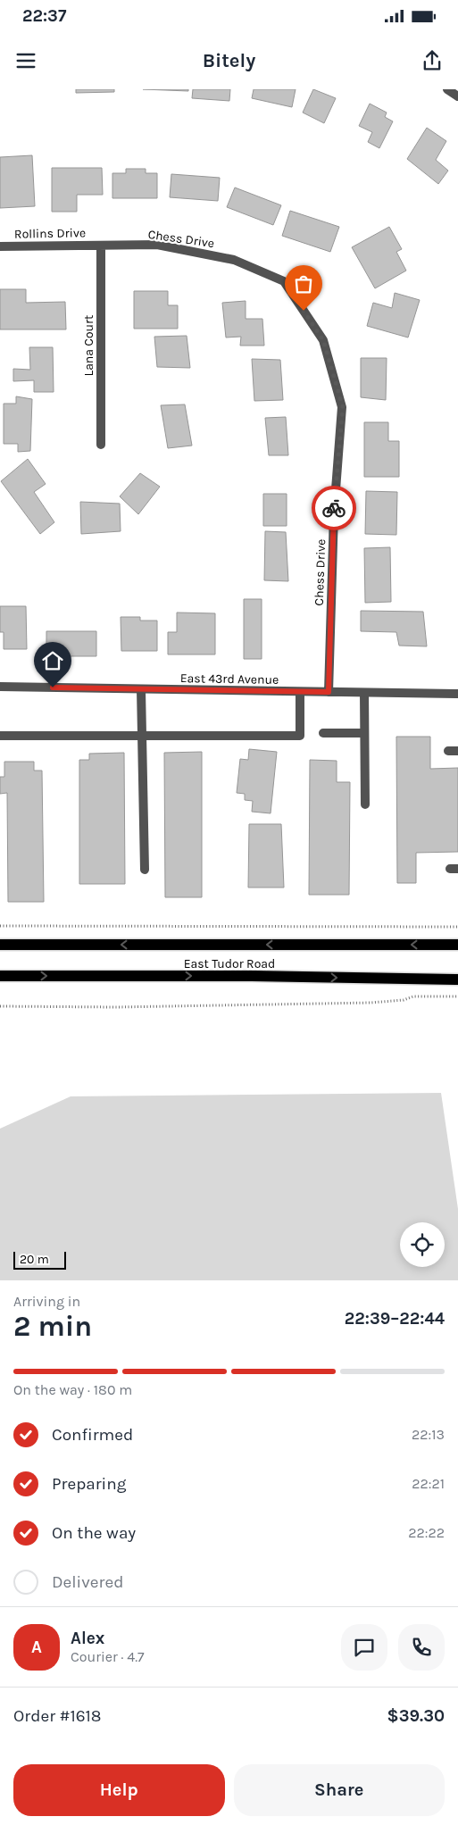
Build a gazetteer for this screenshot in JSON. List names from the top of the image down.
{
  "streets": {
    "main road": ["East Tudor Road"],
    "street": [
      "Rollins Drive",
      "Chess Drive",
      "Lana Court",
      "East 43rd Avenue"
    ]
  },
  "crossings": [
    ["Rollins Drive", "Chess Drive"],
    ["Rollins Drive", "Lana Court"],
    ["Chess Drive", "Lana Court"],
    ["Chess Drive", "East 43rd Avenue"]
  ],
  "scale_bar": "20 m",
  "page": {
    "status": "22:37",
    "header": "Bitely",
    "scale": "20 m",
    "heading": ["2 min", "Arriving in", "22:39–22:44"],
    "panel": [
      "Alex",
      "Courier · 4.7",
      "Order #1618",
      "$39.30"
    ],
    "bar": "On the way · 180 m",
    "list": [
      ["Confirmed", "22:13"],
      ["Preparing", "22:21"],
      ["On the way", "22:22"],
      "Delivered"
    ],
    "round": "A",
    "buttons": ["Help", "Share"]
  }
}
